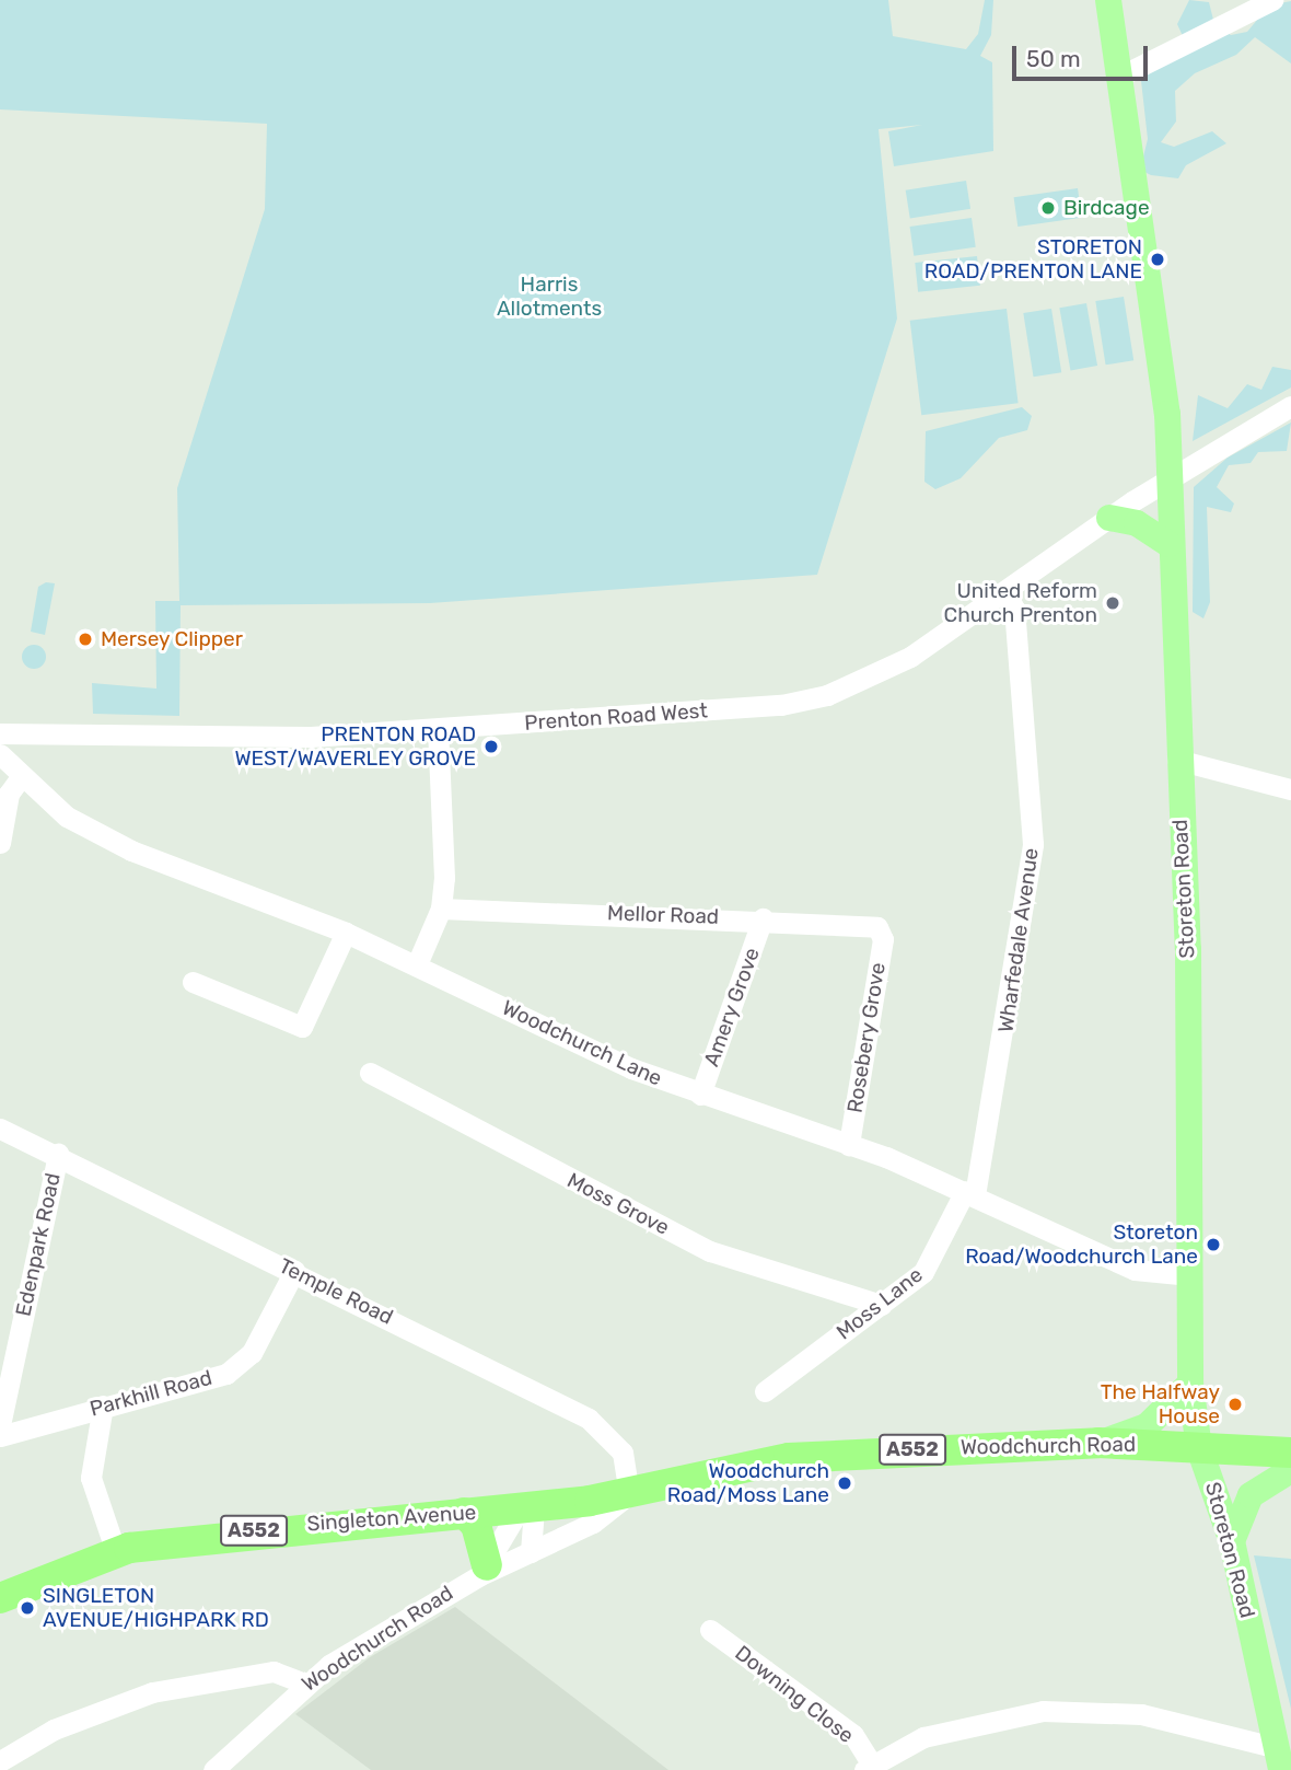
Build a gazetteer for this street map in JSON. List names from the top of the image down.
{
  "streets": {
    "highway": ["Woodchurch Road", "A552", "Singleton Avenue"],
    "main road": ["Storeton Road"],
    "street": [
      "Prenton Road West",
      "Mellor Road",
      "Wharfedale Avenue",
      "Amery Grove",
      "Rosebery Grove",
      "Woodchurch Lane",
      "Moss Grove",
      "Edenpark Road",
      "Temple Road",
      "Moss Lane",
      "Parkhill Road",
      "Downing Close"
    ]
  },
  "crossings": [
    ["Prenton Road West", "Storeton Road"],
    ["Prenton Road West", "Wharfedale Avenue"],
    ["Storeton Road", "Woodchurch Lane"],
    ["Storeton Road", "Woodchurch Road"],
    ["Mellor Road", "Amery Grove"],
    ["Mellor Road", "Rosebery Grove"],
    ["Wharfedale Avenue", "Woodchurch Lane"],
    ["Wharfedale Avenue", "Moss Lane"],
    ["Amery Grove", "Woodchurch Lane"],
    ["Rosebery Grove", "Woodchurch Lane"],
    ["Woodchurch Lane", "Moss Lane"],
    ["Moss Grove", "Moss Lane"],
    ["Edenpark Road", "Temple Road"],
    ["Temple Road", "Parkhill Road"],
    ["Temple Road", "Woodchurch Road"],
    ["Woodchurch Road", "Singleton Avenue"]
  ],
  "parks": ["Harris Allotments"],
  "places": [
    "Birdcage",
    "STORETON ROAD/PRENTON LANE",
    "United Reform Church Prenton",
    "Mersey Clipper",
    "PRENTON ROAD WEST/WAVERLEY GROVE",
    "Storeton Road/Woodchurch Lane",
    "The Halfway House",
    "Woodchurch Road/Moss Lane",
    "SINGLETON AVENUE/HIGHPARK RD"
  ],
  "scale_bar": "50 m"
}
